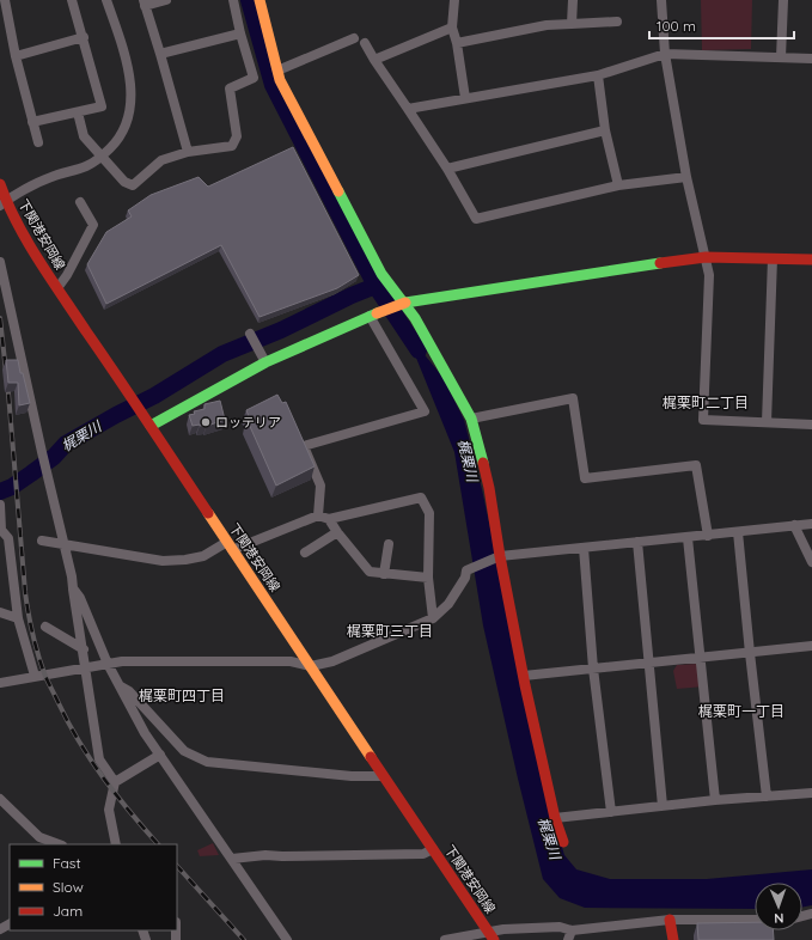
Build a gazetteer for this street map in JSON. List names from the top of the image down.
{
  "streets": {
    "street": ["下関港安岡線"]
  },
  "districts": [
    "梶栗町二丁目",
    "梶栗町三丁目",
    "梶栗町四丁目",
    "梶栗町一丁目"
  ],
  "water": ["梶栗川"],
  "places": ["ロッテリア"],
  "legend": ["Fast", "Slow", "Jam"],
  "scale_bar": "100 m",
  "north": "bottom"
}
